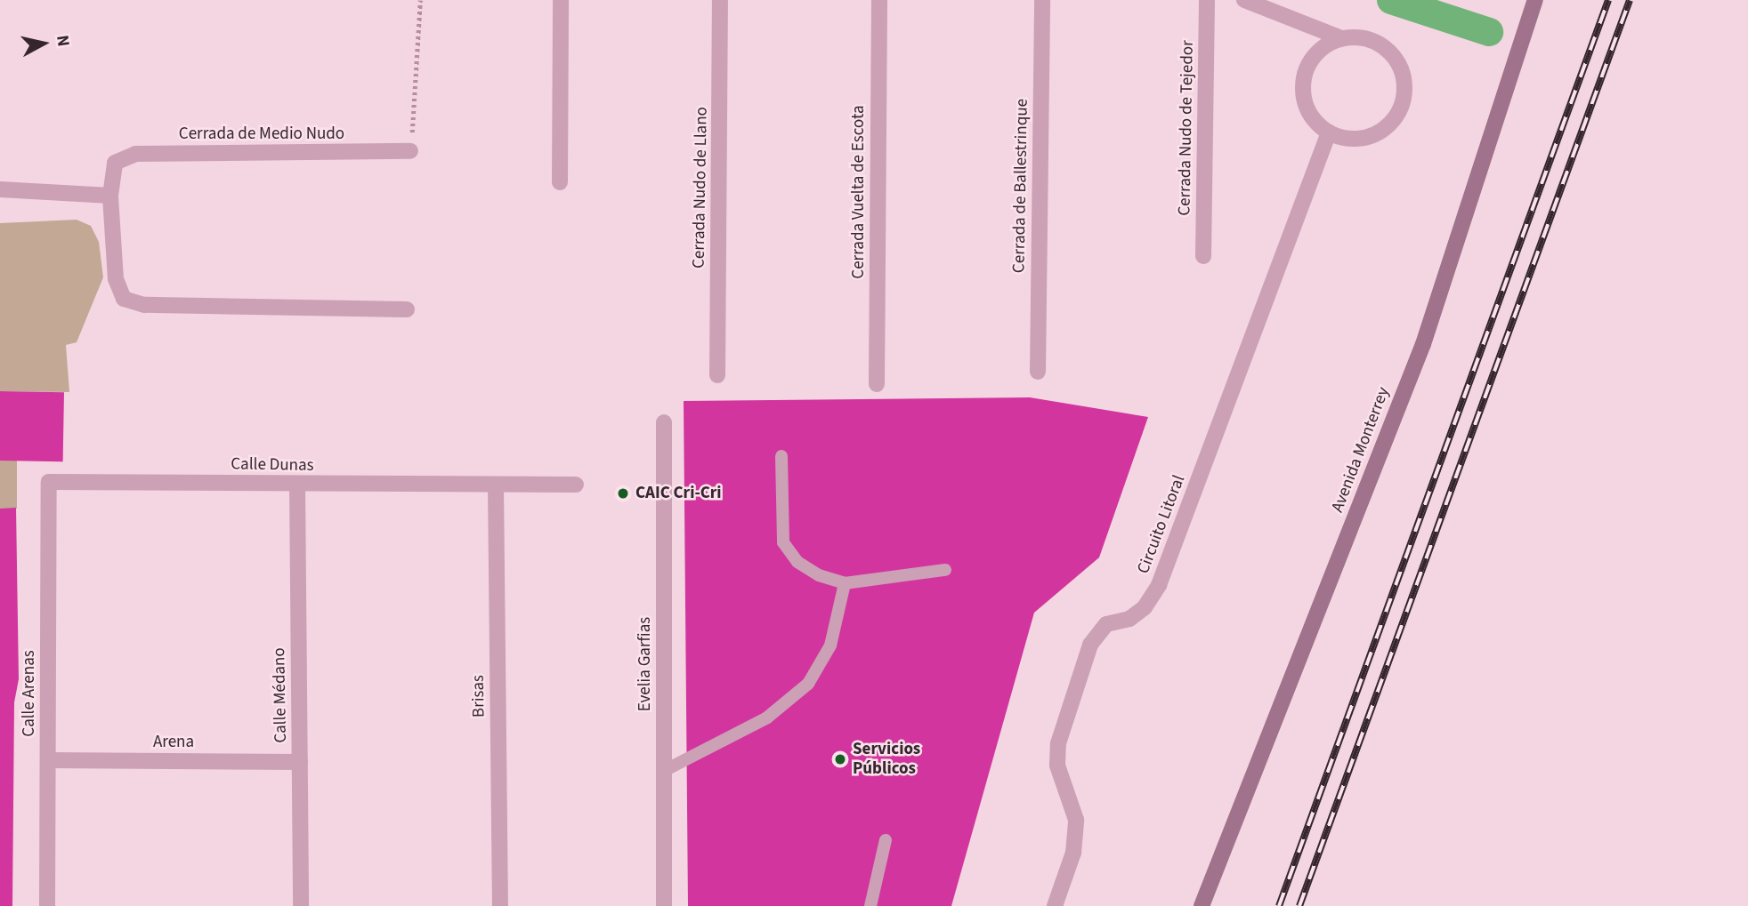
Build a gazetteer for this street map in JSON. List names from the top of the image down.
{
  "streets": {
    "street": [
      "Cerrada Nudo de Tejedor",
      "Cerrada de Medio Nudo",
      "Cerrada de Ballestrinque",
      "Cerrada Nudo de Llano",
      "Cerrada Vuelta de Escota",
      "Avenida Monterrey",
      "Calle Dunas",
      "Circuito Litoral",
      "Evelia Garfias",
      "Calle Arenas",
      "Calle Médano",
      "Brisas",
      "Arena"
    ]
  },
  "crossings": [
    ["Calle Dunas", "Calle Arenas"],
    ["Calle Dunas", "Calle Médano"],
    ["Calle Dunas", "Brisas"],
    ["Calle Arenas", "Arena"],
    ["Calle Médano", "Arena"]
  ],
  "places": ["CAIC Cri-Cri", "Servicios Públicos"],
  "north": "right"
}
